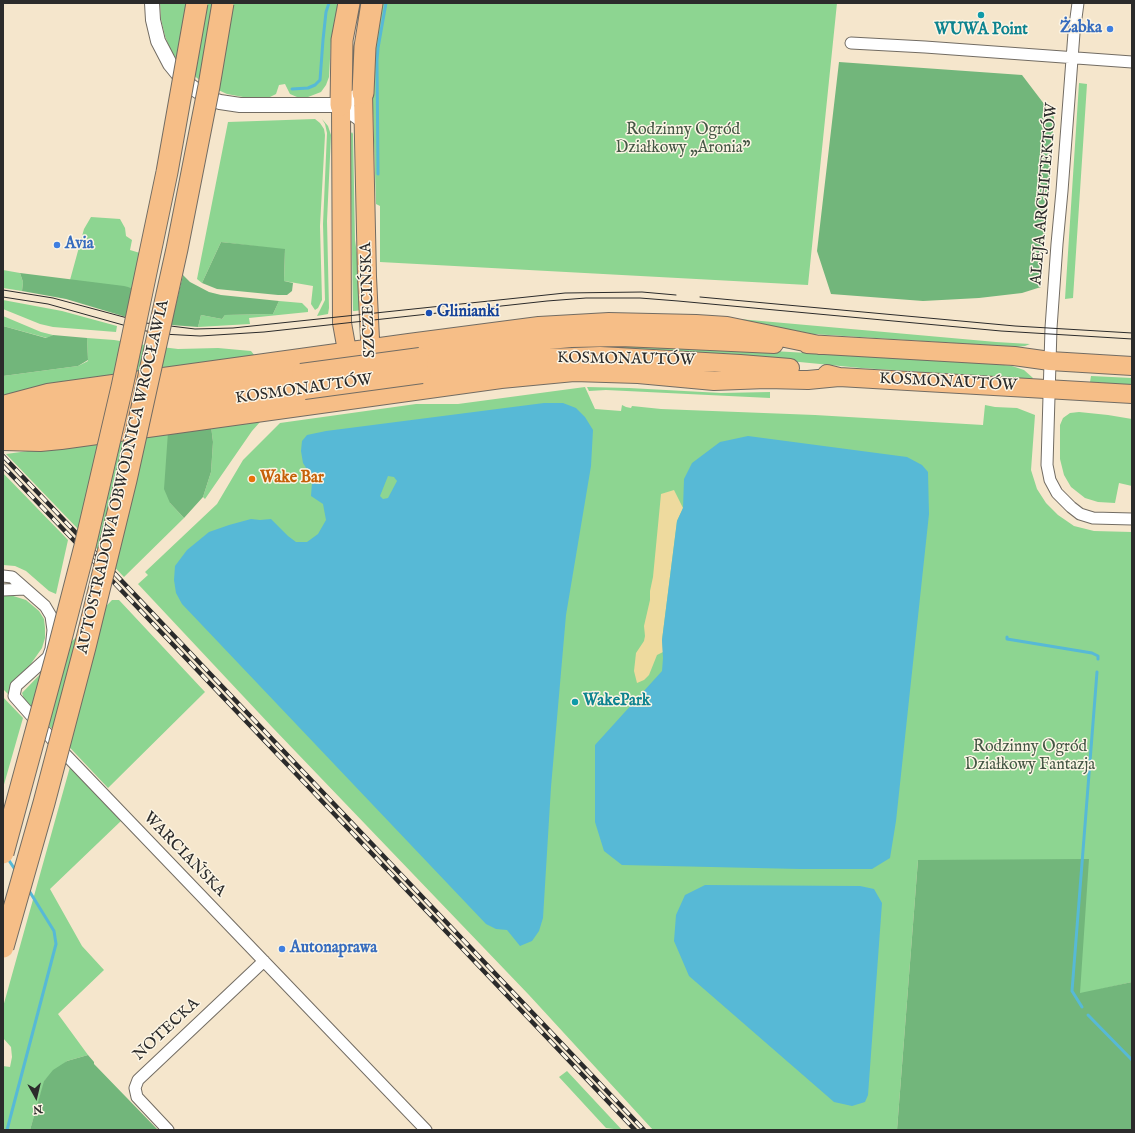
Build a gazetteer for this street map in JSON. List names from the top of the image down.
{
  "streets": {
    "highway": ["AUTOSTRADOWA OBWODNICA WROCŁAWIA"],
    "main road": ["SZCZECIŃSKA", "KOSMONAUTÓW"],
    "street": ["ALEJA ARCHITEKTÓW", "WARCIAŃSKA", "NOTECKA"]
  },
  "crossings": [
    ["ALEJA ARCHITEKTÓW", "KOSMONAUTÓW"],
    ["WARCIAŃSKA", "NOTECKA"]
  ],
  "parks": ["Rodzinny Ogród Działkowy „Aronia”", "Rodzinny Ogród Działkowy Fantazja"],
  "places": [
    "WUWA Point",
    "Żabka",
    "Avia",
    "Glinianki",
    "Wake Bar",
    "WakePark",
    "Autonaprawa"
  ],
  "north": "bottom"
}
